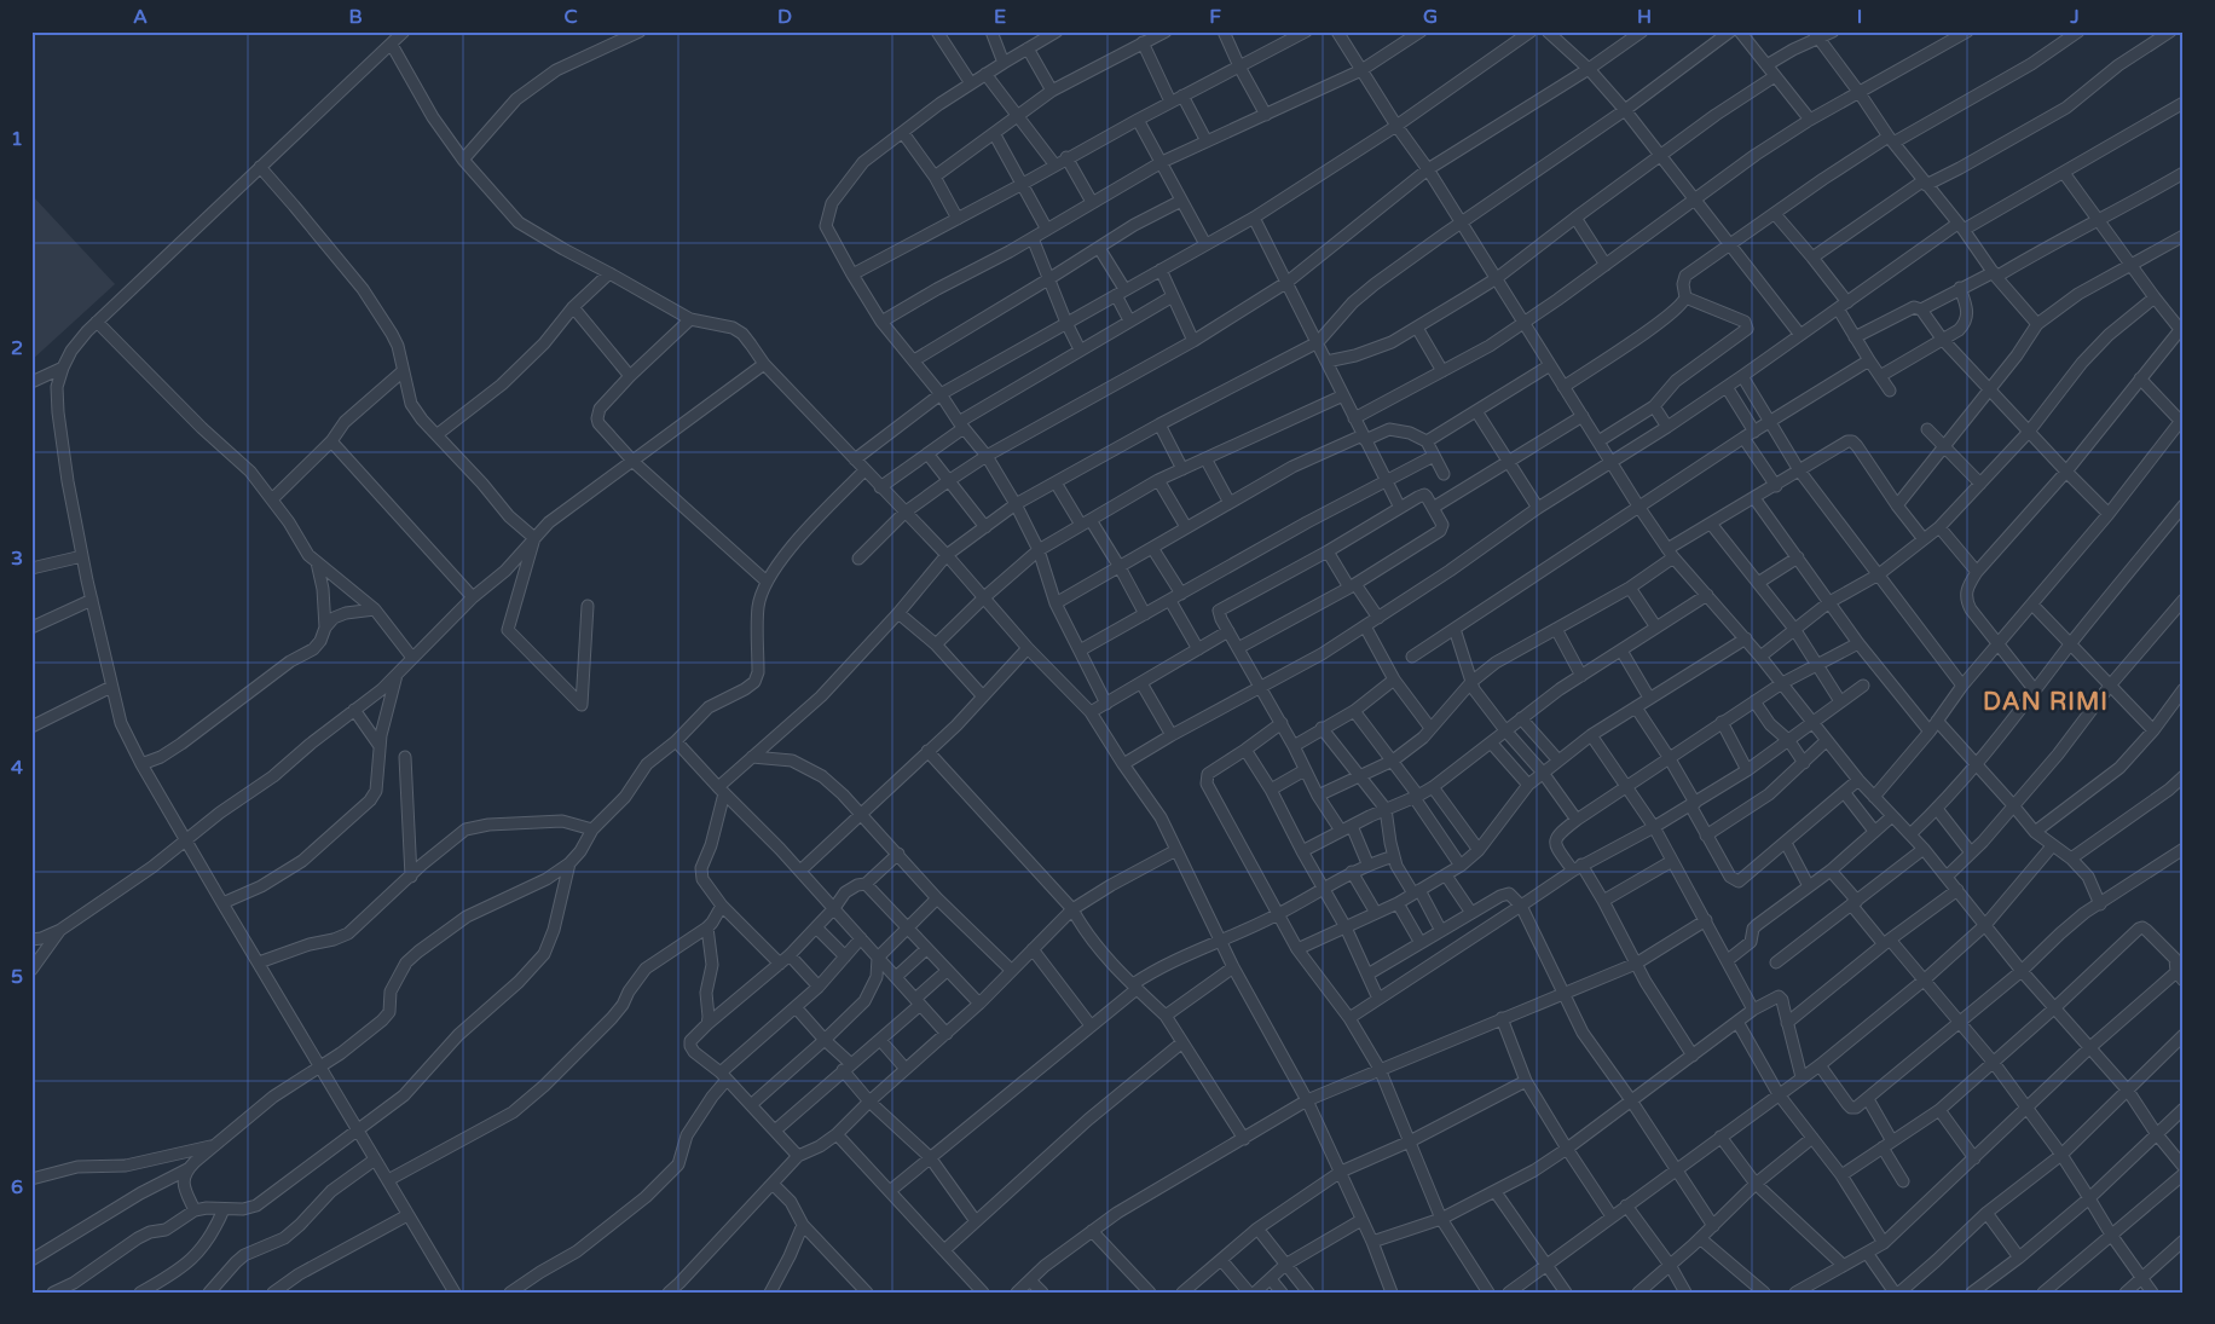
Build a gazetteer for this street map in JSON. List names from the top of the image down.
{
  "districts": ["DAN RIMI"],
  "grid": {
    "columns": [
      "A",
      "B",
      "C",
      "D",
      "E",
      "F",
      "G",
      "H",
      "I",
      "J"
    ],
    "rows": [
      "1",
      "2",
      "3",
      "4",
      "5",
      "6"
    ]
  }
}
